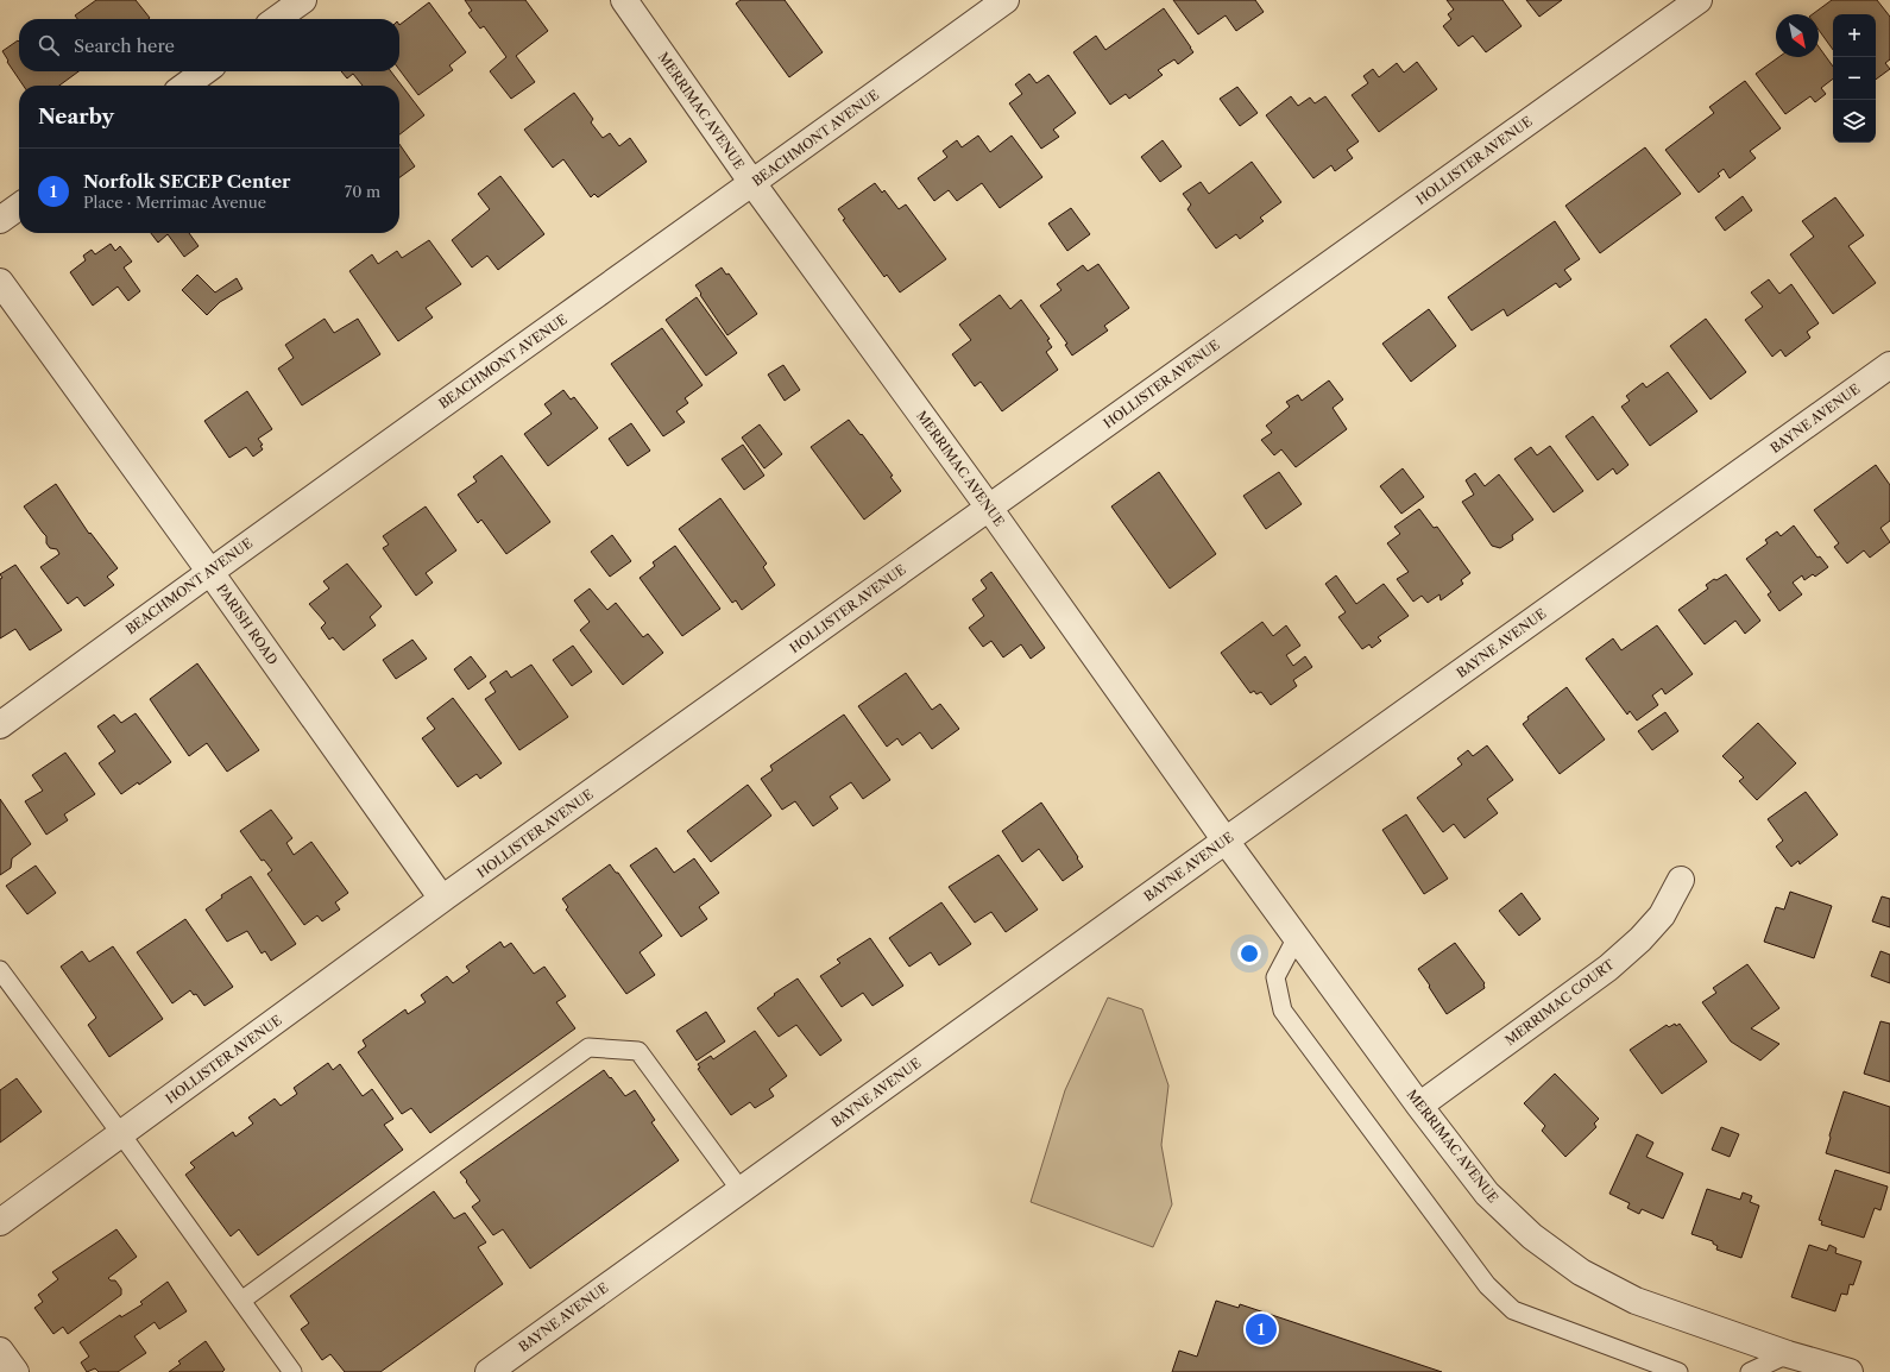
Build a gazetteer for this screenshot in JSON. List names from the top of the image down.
{
  "streets": {
    "street": [
      "MERRIMAC AVENUE",
      "BEACHMONT AVENUE",
      "HOLLISTER AVENUE",
      "BAYNE AVENUE",
      "PARISH ROAD",
      "MERRIMAC COURT"
    ]
  },
  "crossings": [
    ["MERRIMAC AVENUE", "BEACHMONT AVENUE"],
    ["MERRIMAC AVENUE", "HOLLISTER AVENUE"],
    ["MERRIMAC AVENUE", "BAYNE AVENUE"],
    ["MERRIMAC AVENUE", "MERRIMAC COURT"],
    ["BEACHMONT AVENUE", "PARISH ROAD"],
    ["HOLLISTER AVENUE", "PARISH ROAD"]
  ],
  "north": "bottom right",
  "page": {
    "map_buttons": ["+", "−"],
    "search": "Search here",
    "heading": "Nearby",
    "list": [
      {
        "mark": "1",
        "name": "Norfolk SECEP Center",
        "note": "Place · Merrimac Avenue",
        "value": "70 m"
      }
    ],
    "pins": "1"
  }
}
